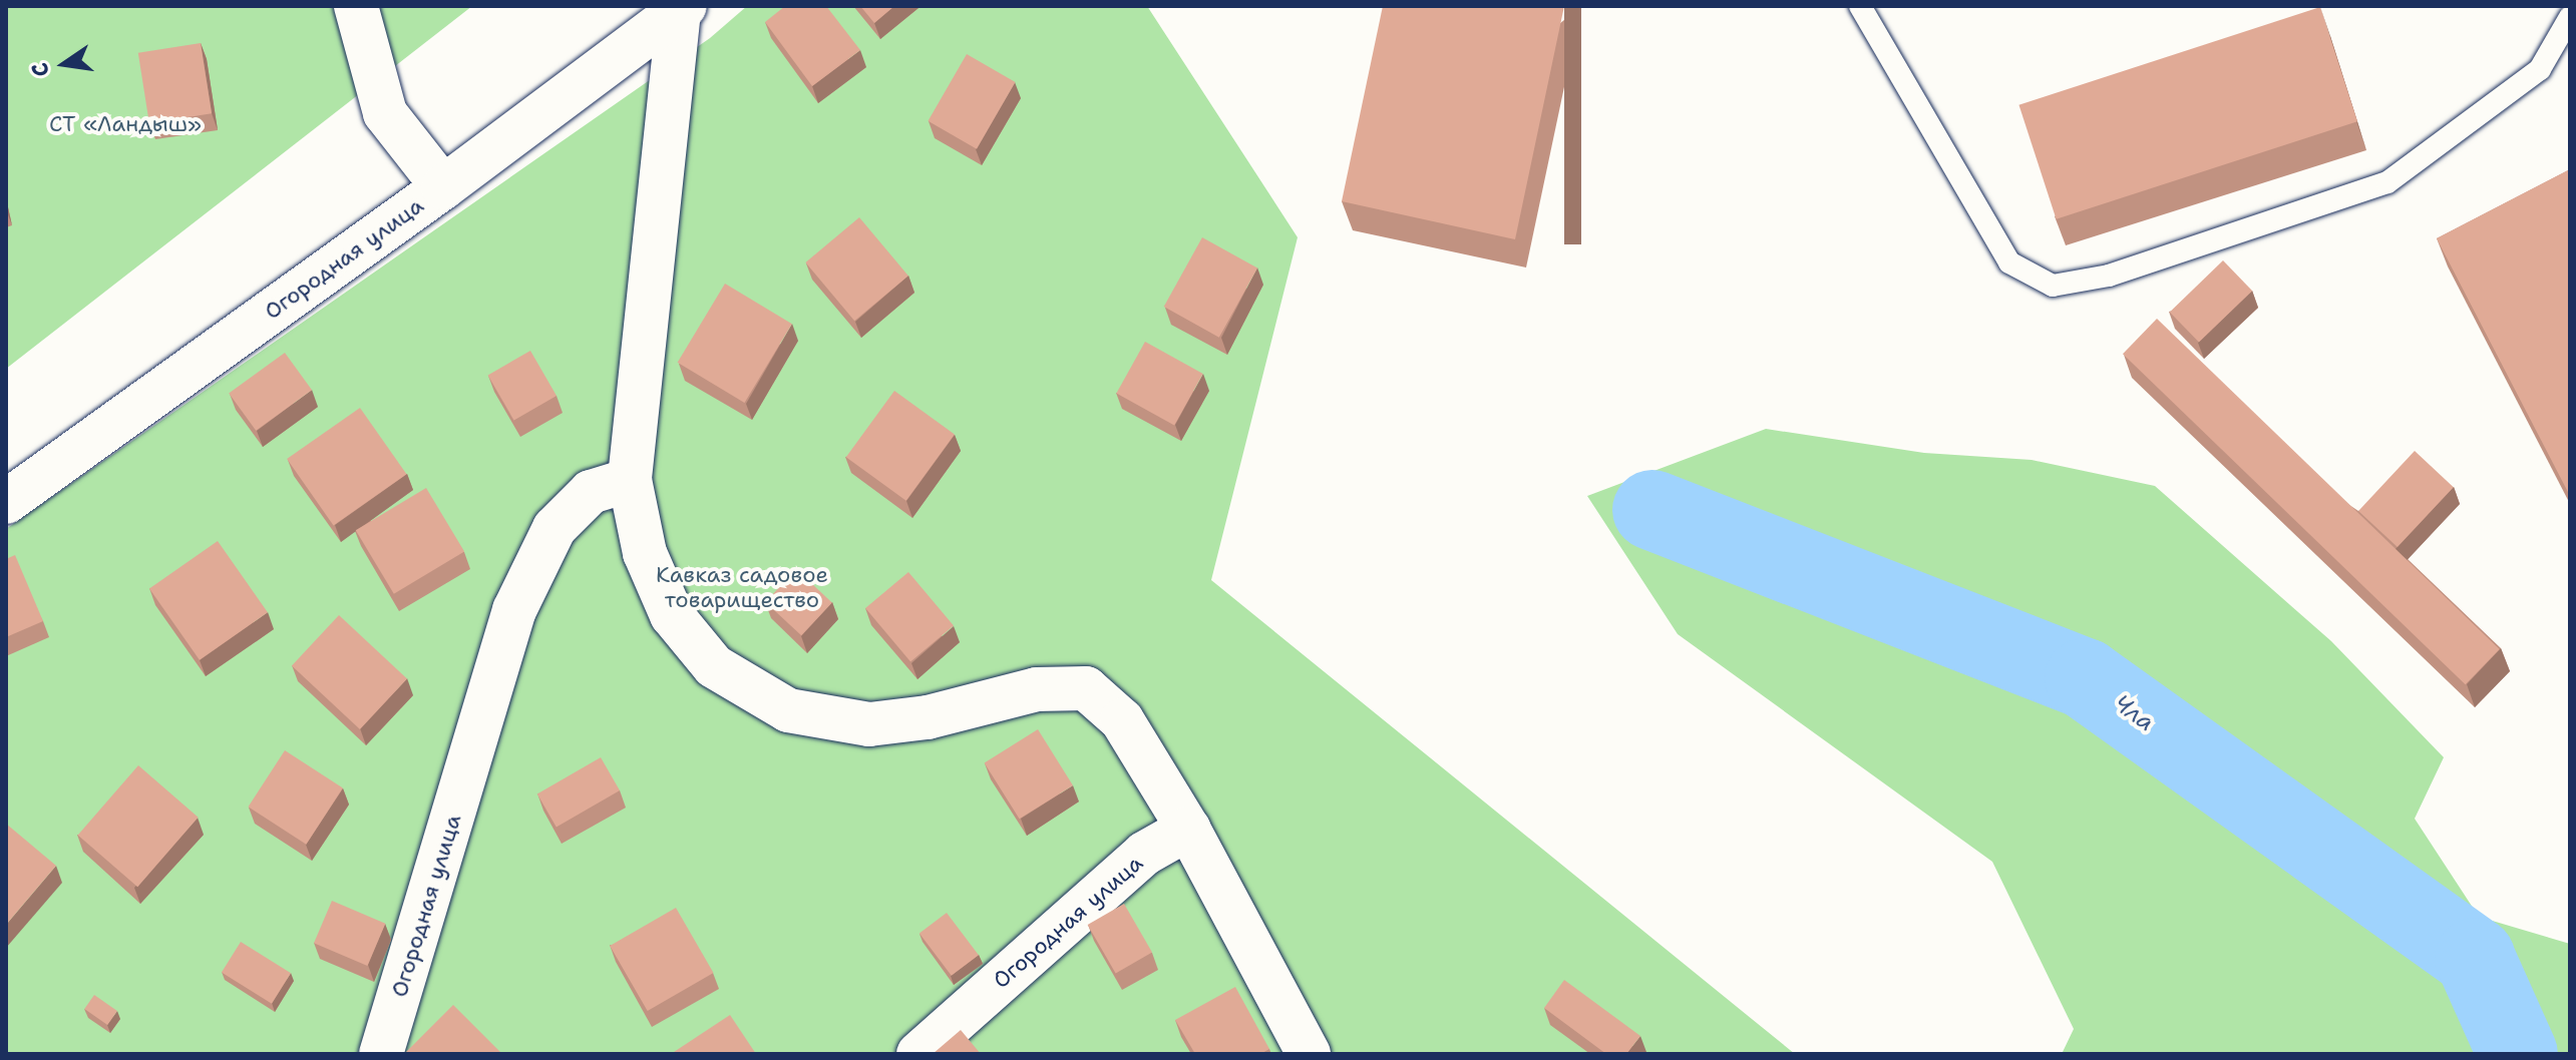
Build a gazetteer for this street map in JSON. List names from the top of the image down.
{
  "streets": {
    "street": ["Огородная улица"]
  },
  "water": ["Чла"],
  "parks": ["СТ «Ландыш»", "Кавказ садовое товарищество"],
  "north": "left"
}
